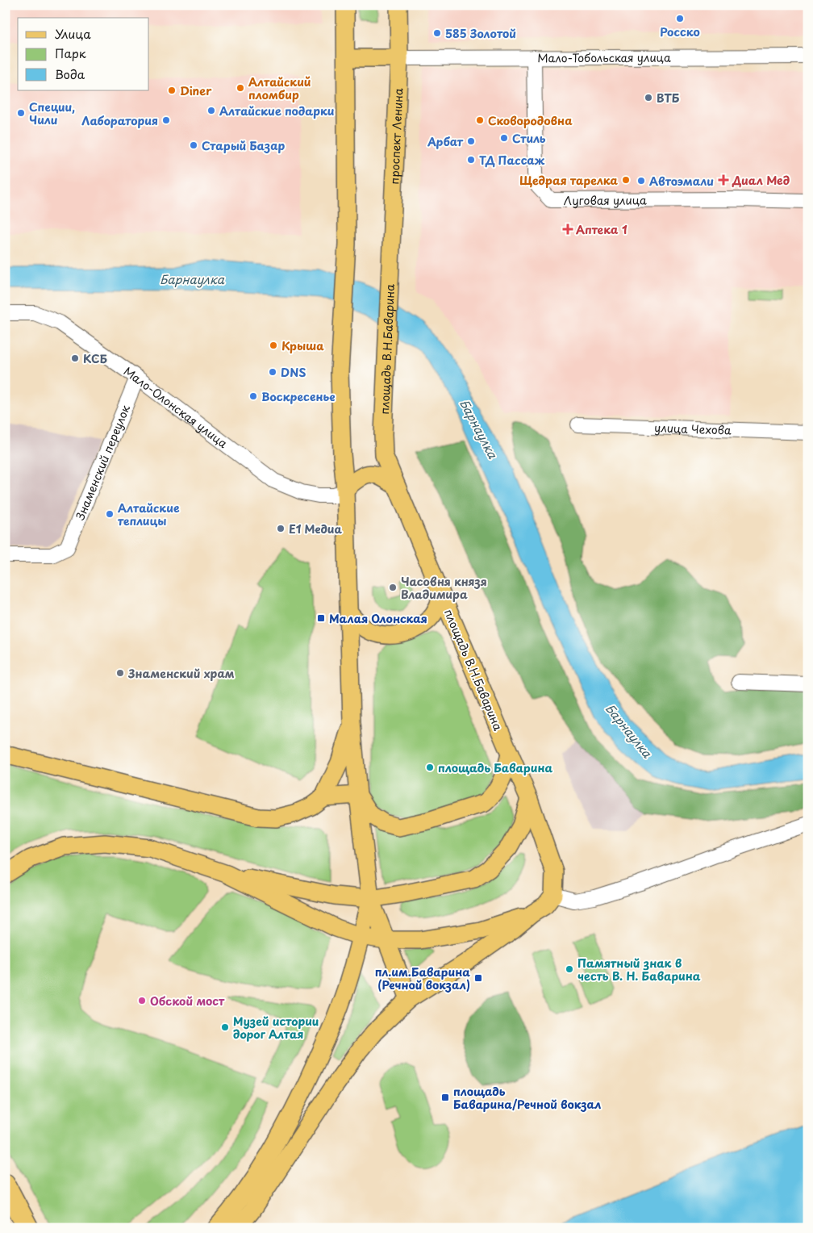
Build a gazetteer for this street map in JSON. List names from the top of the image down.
{
  "streets": {
    "main road": ["проспект Ленина", "площадь В.Н.Баварина"],
    "street": [
      "Мало-Тобольская улица",
      "Луговая улица",
      "Мало-Олонская улица",
      "улица Чехова",
      "Знаменский переулок"
    ]
  },
  "crossings": [
    ["Мало-Тобольская улица", "проспект Ленина"],
    ["Мало-Тобольская улица", "Луговая улица"],
    ["проспект Ленина", "площадь В.Н.Баварина"],
    ["Мало-Олонская улица", "Знаменский переулок"]
  ],
  "water": ["Барнаулка"],
  "places": {
    "other": [
      "Росско",
      "585 Золотой",
      "Алтайский пломбир",
      "Diner",
      "ВТБ",
      "Алтайские подарки",
      "Специи, Чили",
      "Лаборатория",
      "Сковородовна",
      "Стиль",
      "Арбат",
      "Старый Базар",
      "ТД Пассаж",
      "Щедрая тарелка",
      "Автоэмали",
      "Крыша",
      "КСБ",
      "DNS",
      "Воскресенье",
      "Алтайские теплицы",
      "Е1 Медиа",
      "Часовня князя Владимира",
      "Знаменский храм",
      "площадь Баварина",
      "Памятный знак в честь В. Н. Баварина",
      "Обской мост",
      "Музей истории дорог Алтая"
    ],
    "health": ["Диал Мед", "Аптека 1"],
    "transit": ["Малая Олонская", "пл.им.Баварина (Речной вокзал)", "площадь Баварина/Речной вокзал"]
  },
  "legend": ["Улица", "Парк", "Вода"]
}
